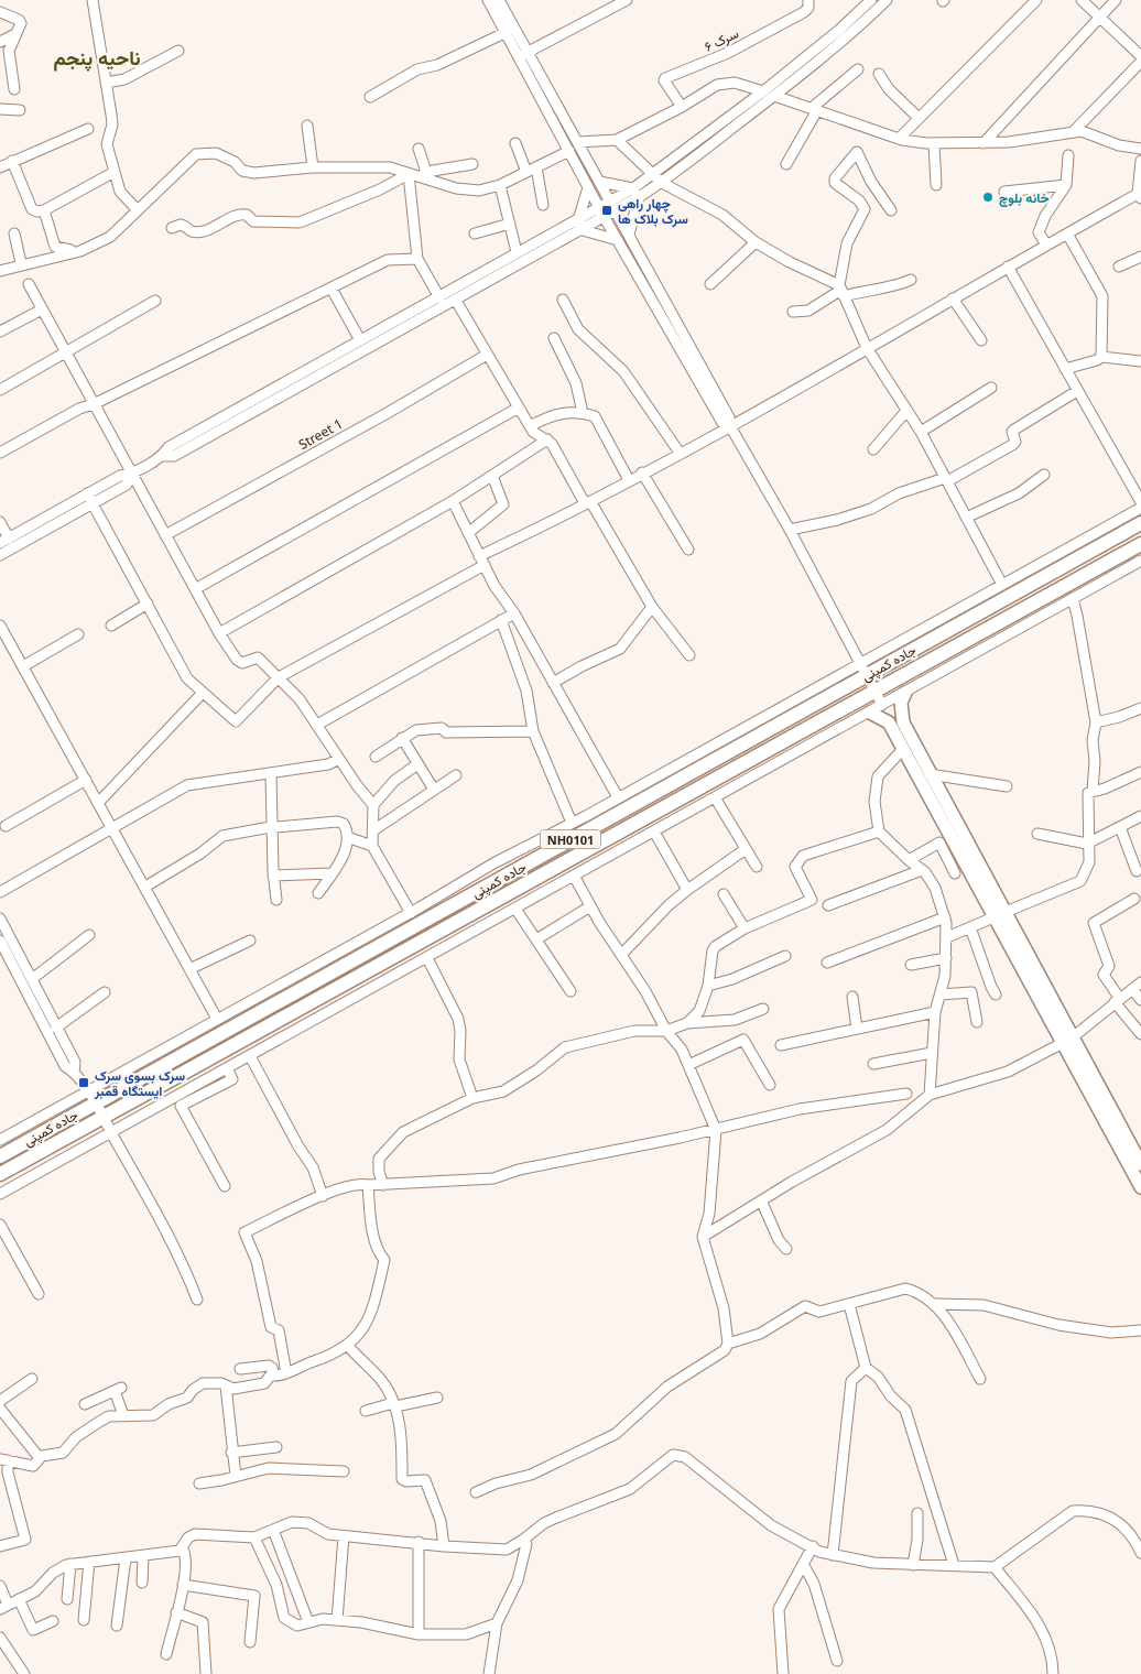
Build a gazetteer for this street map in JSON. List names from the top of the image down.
{
  "streets": {
    "highway": ["جاده کمپنی", "NH0101"],
    "street": ["سرک ۶", "Street 1"]
  },
  "districts": ["ناحیه پنجم"],
  "places": {
    "other": ["خانه بلوچ"],
    "transit": ["چهار راهی سرک بلاک ها", "سرک بسوی سرک ایستگاه قمبر"]
  }
}
